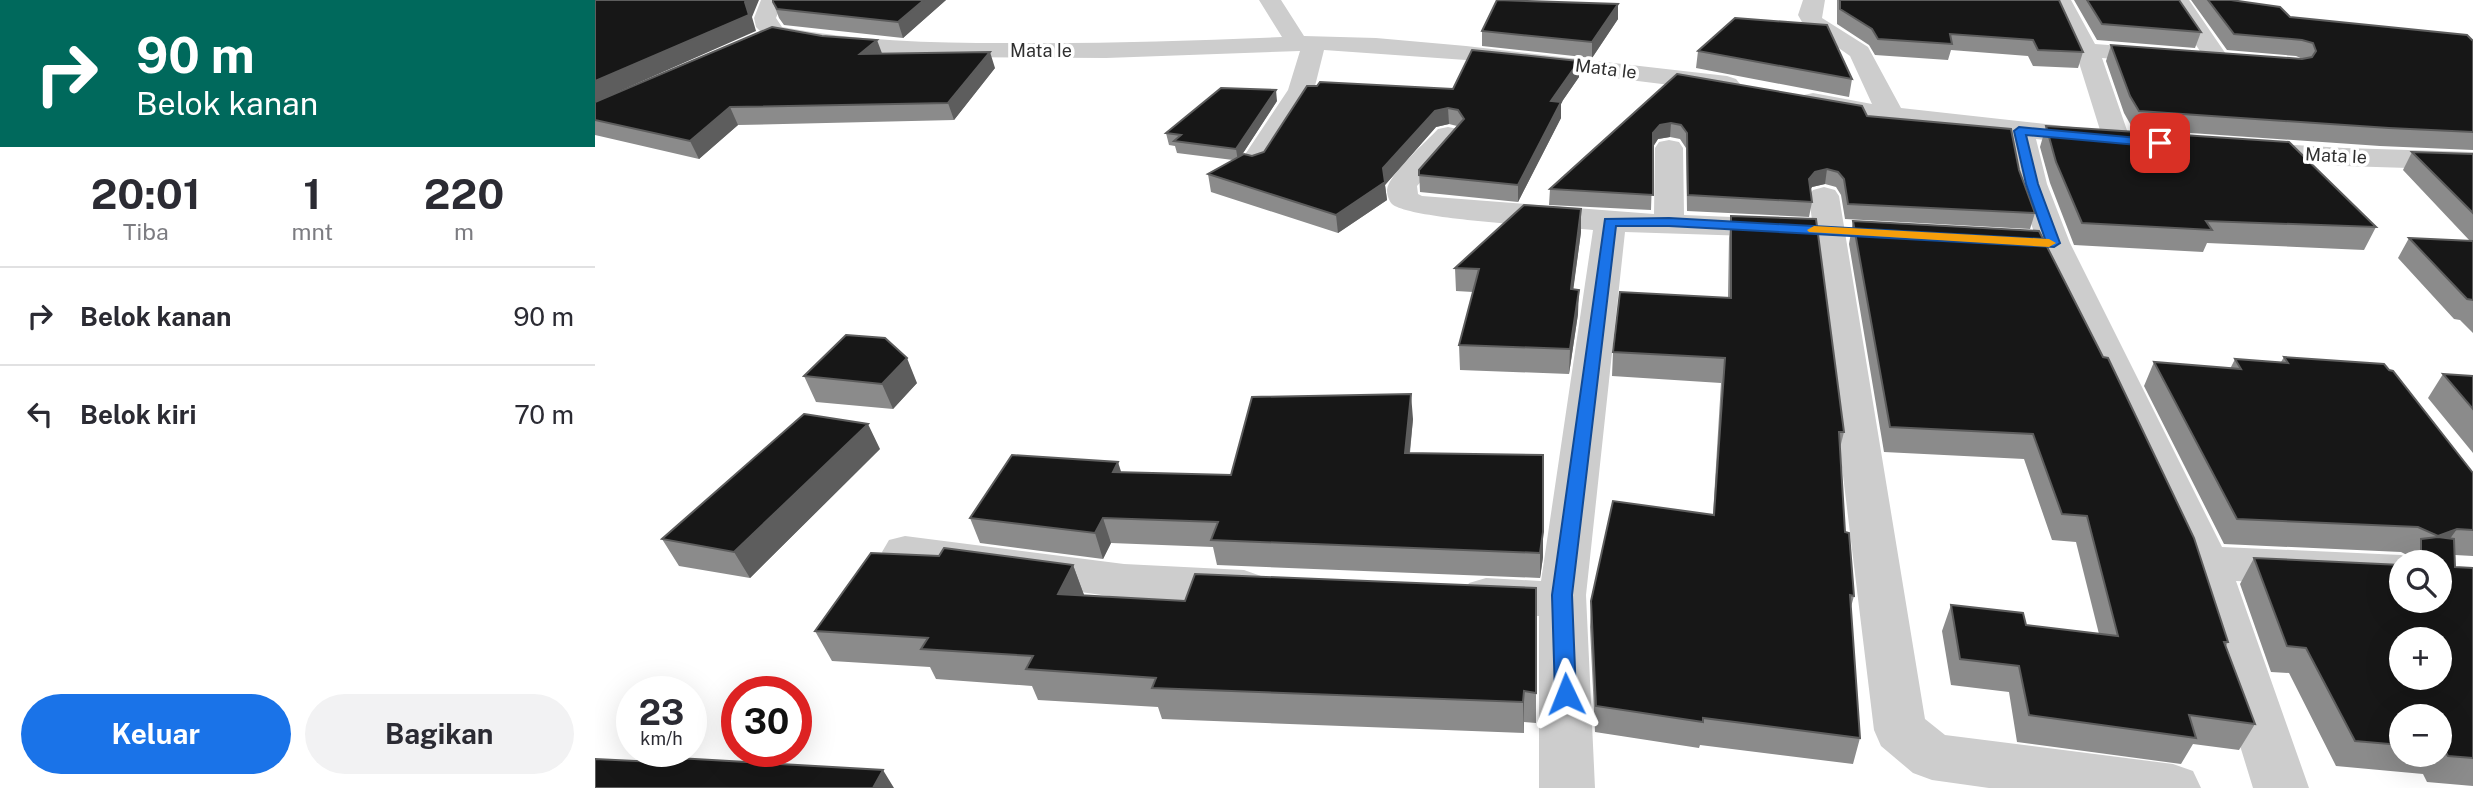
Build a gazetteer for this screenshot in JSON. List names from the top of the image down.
{
  "streets": {
    "street": ["Mata Ie"]
  },
  "page": {
    "turn": ["90 m", "Belok kanan"],
    "eta": [
      "20:01",
      "Tiba",
      "1",
      "mnt",
      "220",
      "m"
    ],
    "list": [
      {
        "name": "Belok kanan",
        "value": "90 m"
      },
      {
        "name": "Belok kiri",
        "value": "70 m"
      }
    ],
    "map_buttons": ["+", "−"],
    "speed": "23 km/h",
    "limit": "30",
    "buttons": ["Keluar", "Bagikan"]
  }
}
